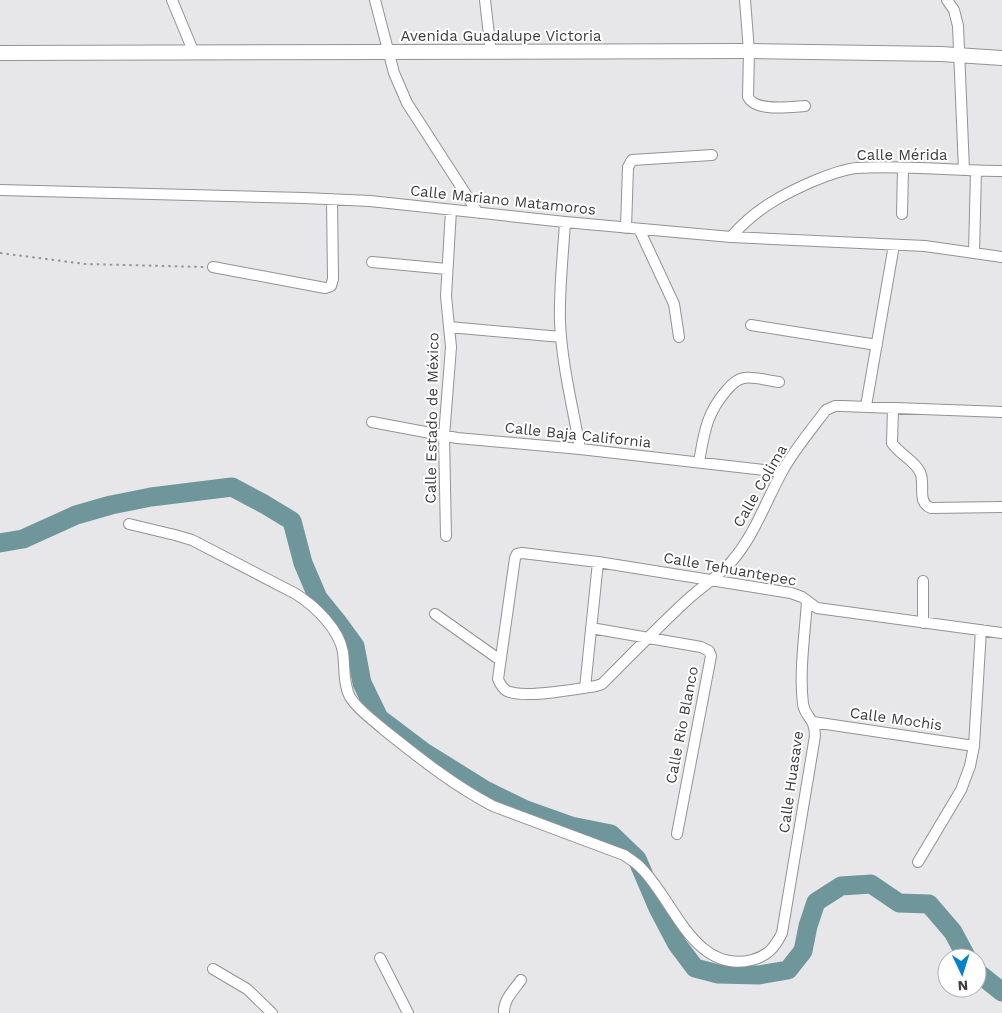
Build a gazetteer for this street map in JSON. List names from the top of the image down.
{
  "streets": {
    "main road": ["Avenida Guadalupe Victoria"],
    "street": [
      "Calle Mérida",
      "Calle Mariano Matamoros",
      "Calle Estado de México",
      "Calle Baja California",
      "Calle Colima",
      "Calle Tehuantepec",
      "Calle Mochis",
      "Calle Rio Blanco",
      "Calle Huasave"
    ]
  },
  "crossings": [
    ["Calle Mérida", "Calle Mariano Matamoros"],
    ["Calle Mariano Matamoros", "Calle Estado de México"],
    ["Calle Estado de México", "Calle Baja California"],
    ["Calle Baja California", "Calle Colima"],
    ["Calle Colima", "Calle Tehuantepec"],
    ["Calle Colima", "Calle Rio Blanco"],
    ["Calle Tehuantepec", "Calle Huasave"],
    ["Calle Mochis", "Calle Huasave"]
  ],
  "north": "bottom"
}
